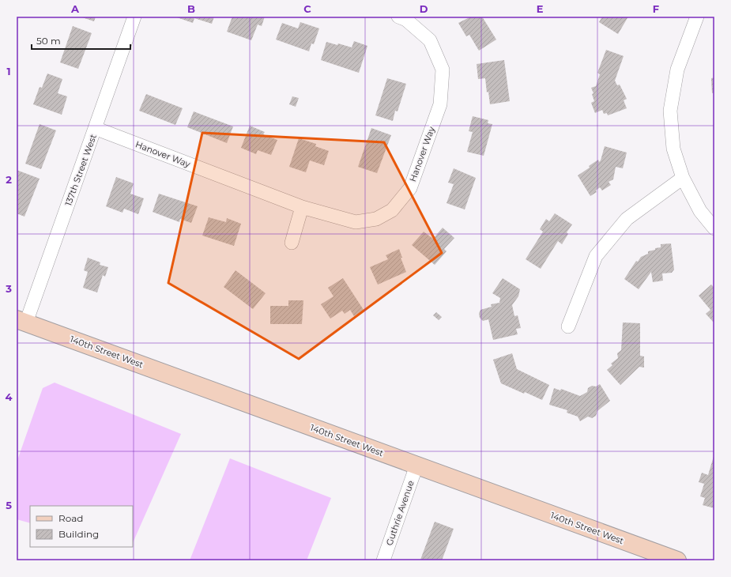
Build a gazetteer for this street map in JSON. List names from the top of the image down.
{
  "streets": {
    "street": [
      "Hanover Way",
      "137th Street West",
      "140th Street West",
      "Guthrie Avenue"
    ]
  },
  "crossings": [
    ["Hanover Way", "137th Street West"],
    ["137th Street West", "140th Street West"],
    ["140th Street West", "Guthrie Avenue"]
  ],
  "legend": ["Road", "Building"],
  "scale_bar": "50 m",
  "grid": {
    "columns": [
      "A",
      "B",
      "C",
      "D",
      "E",
      "F"
    ],
    "rows": [
      "1",
      "2",
      "3",
      "4",
      "5"
    ]
  }
}
